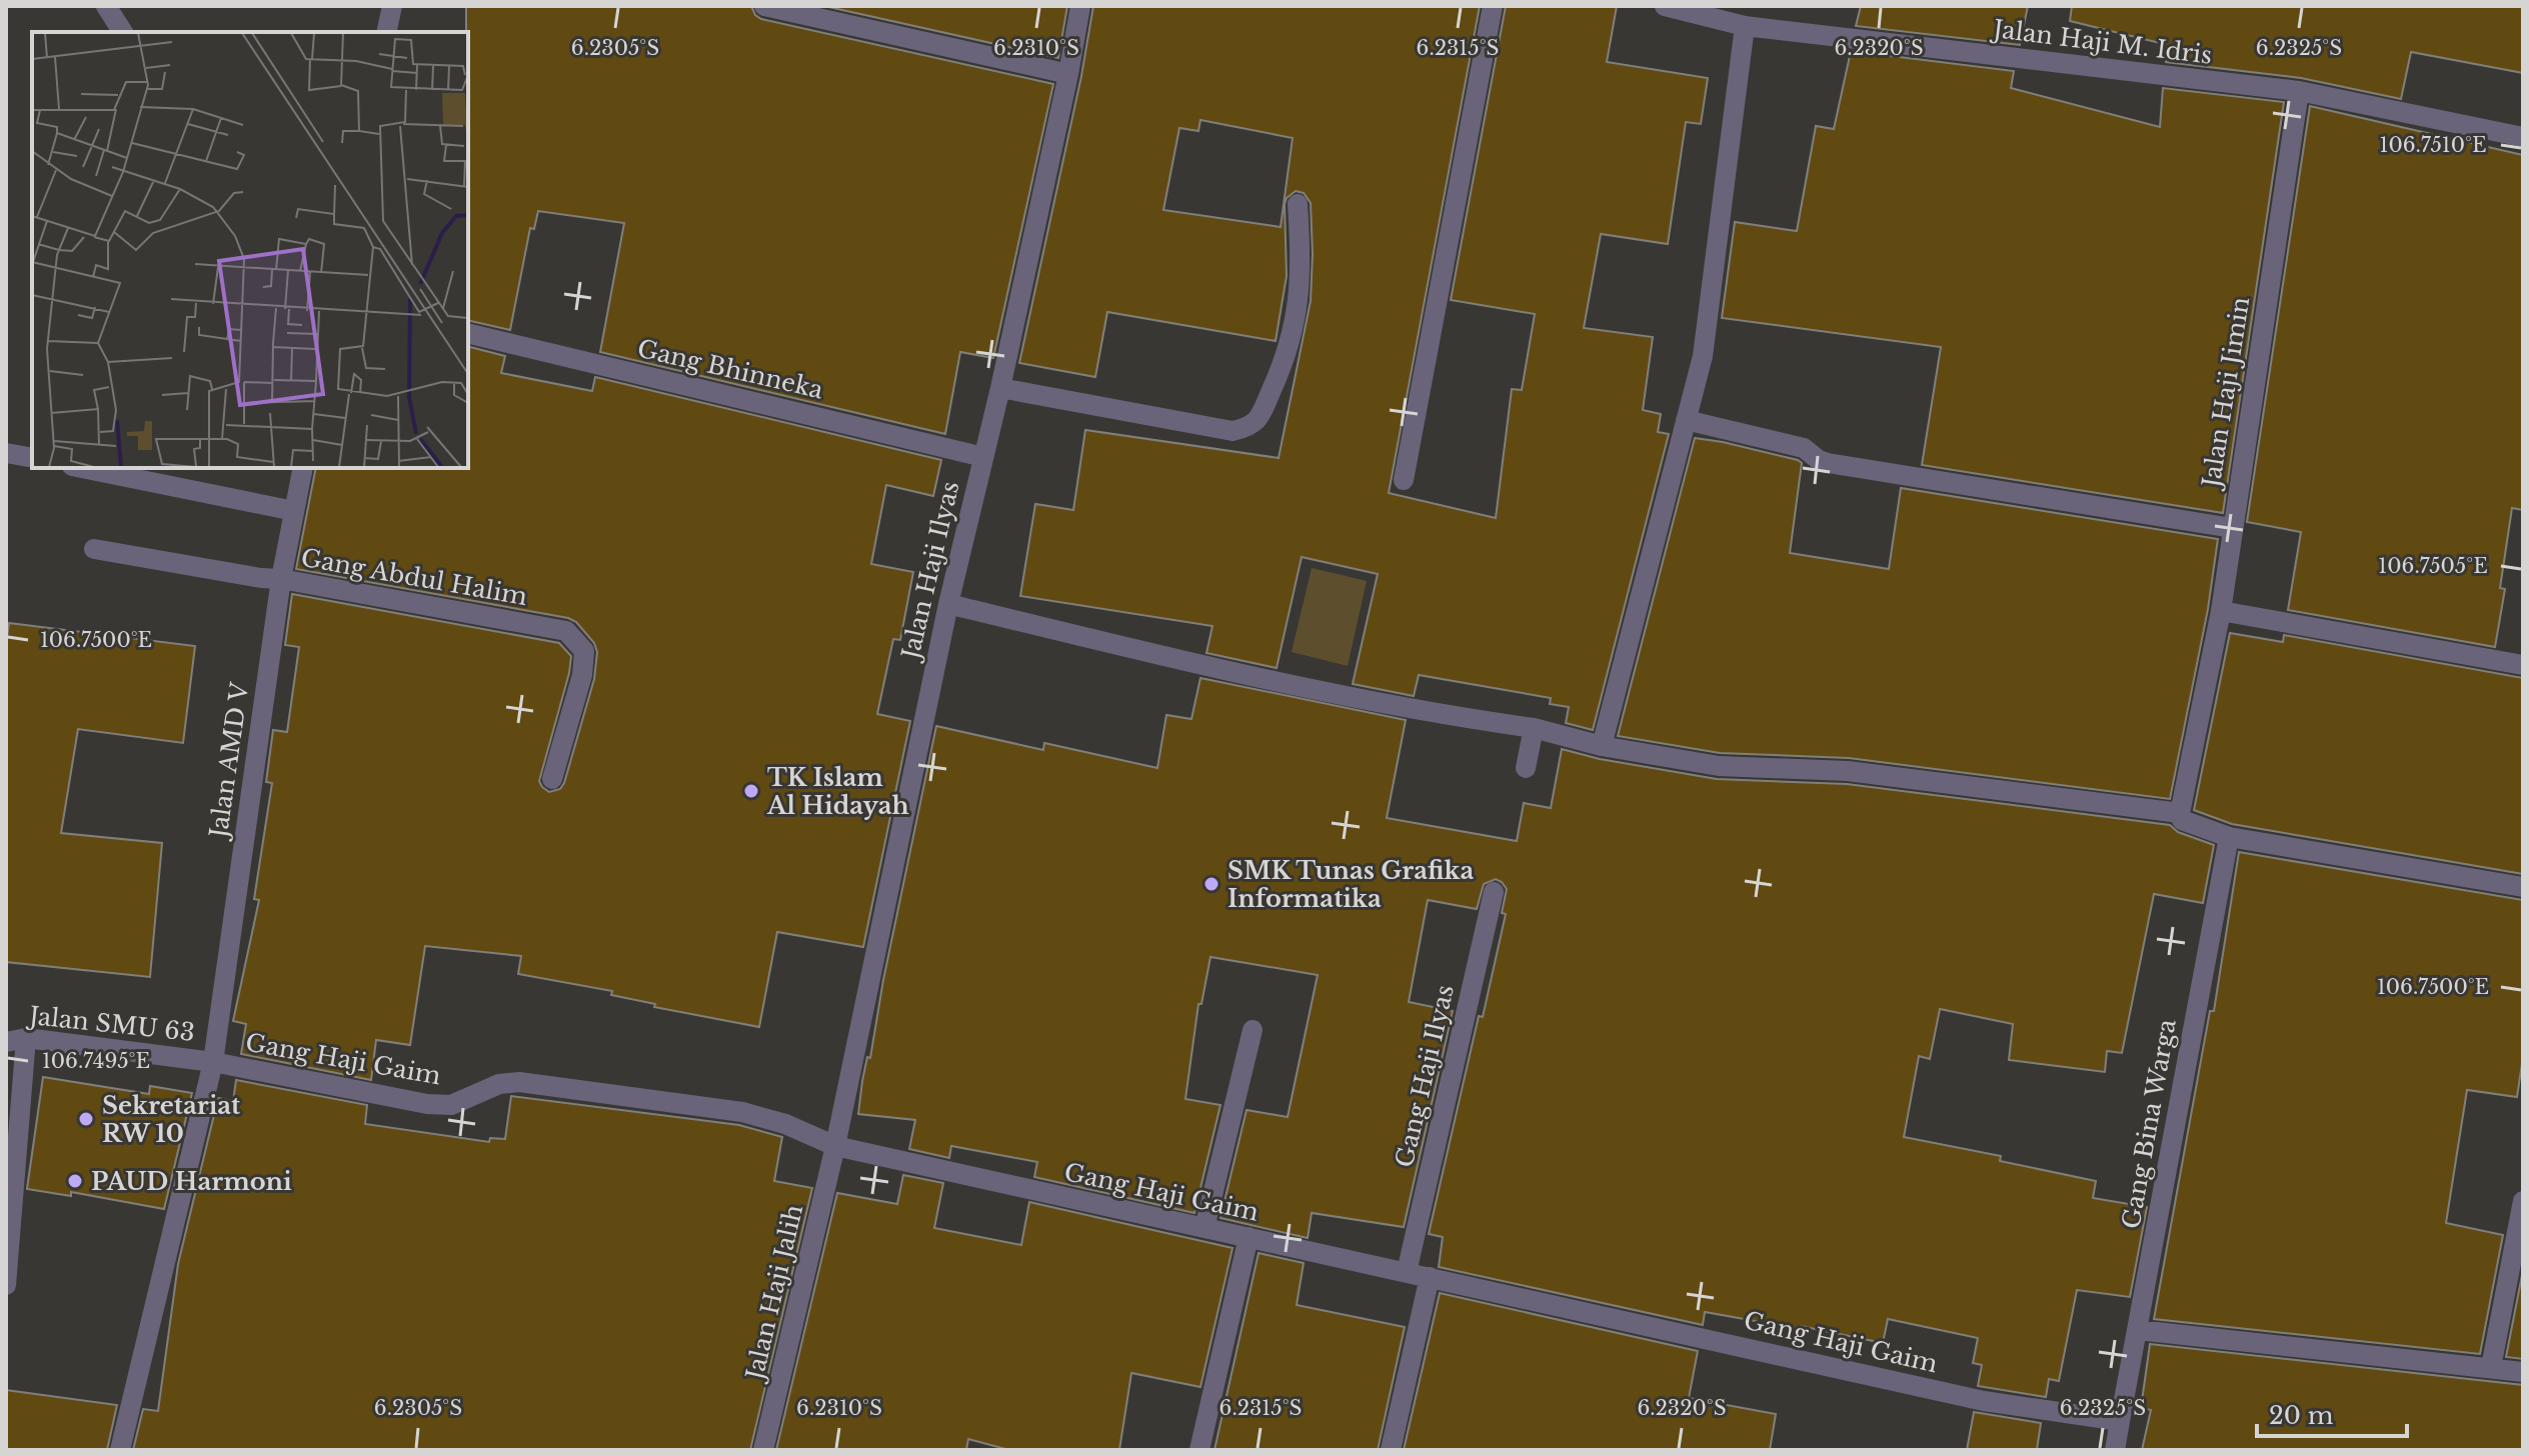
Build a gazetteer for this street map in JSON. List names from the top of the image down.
{
  "streets": {
    "street": [
      "Jalan Haji M. Idris",
      "Gang Bhinneka",
      "Jalan Haji Jimin",
      "Jalan Haji Ilyas",
      "Gang Abdul Halim",
      "Jalan AMD V",
      "Jalan SMU 63",
      "Gang Haji Gaim",
      "Gang Haji Ilyas",
      "Gang Bina Warga",
      "Jalan Haji Jalih"
    ]
  },
  "crossings": [
    ["Jalan Haji M. Idris", "Jalan Haji Jimin"],
    ["Gang Bhinneka", "Jalan Haji Ilyas"],
    ["Jalan Haji Ilyas", "Gang Haji Gaim"],
    ["Jalan Haji Ilyas", "Jalan Haji Jalih"],
    ["Gang Abdul Halim", "Jalan AMD V"],
    ["Jalan AMD V", "Jalan SMU 63"],
    ["Jalan AMD V", "Gang Haji Gaim"],
    ["Jalan SMU 63", "Gang Haji Gaim"],
    ["Gang Haji Gaim", "Gang Haji Ilyas"],
    ["Gang Haji Gaim", "Gang Bina Warga"],
    ["Gang Haji Gaim", "Jalan Haji Jalih"]
  ],
  "places": [
    "TK Islam Al Hidayah",
    "SMK Tunas Grafika Informatika",
    "Sekretariat RW 10",
    "PAUD Harmoni"
  ],
  "scale_bar": "20 m",
  "coordinates": [
    "6.2305°S",
    "6.2310°S",
    "6.2315°S",
    "6.2320°S",
    "6.2325°S",
    "106.7510°E",
    "106.7505°E",
    "106.7500°E",
    "106.7495°E"
  ]
}
